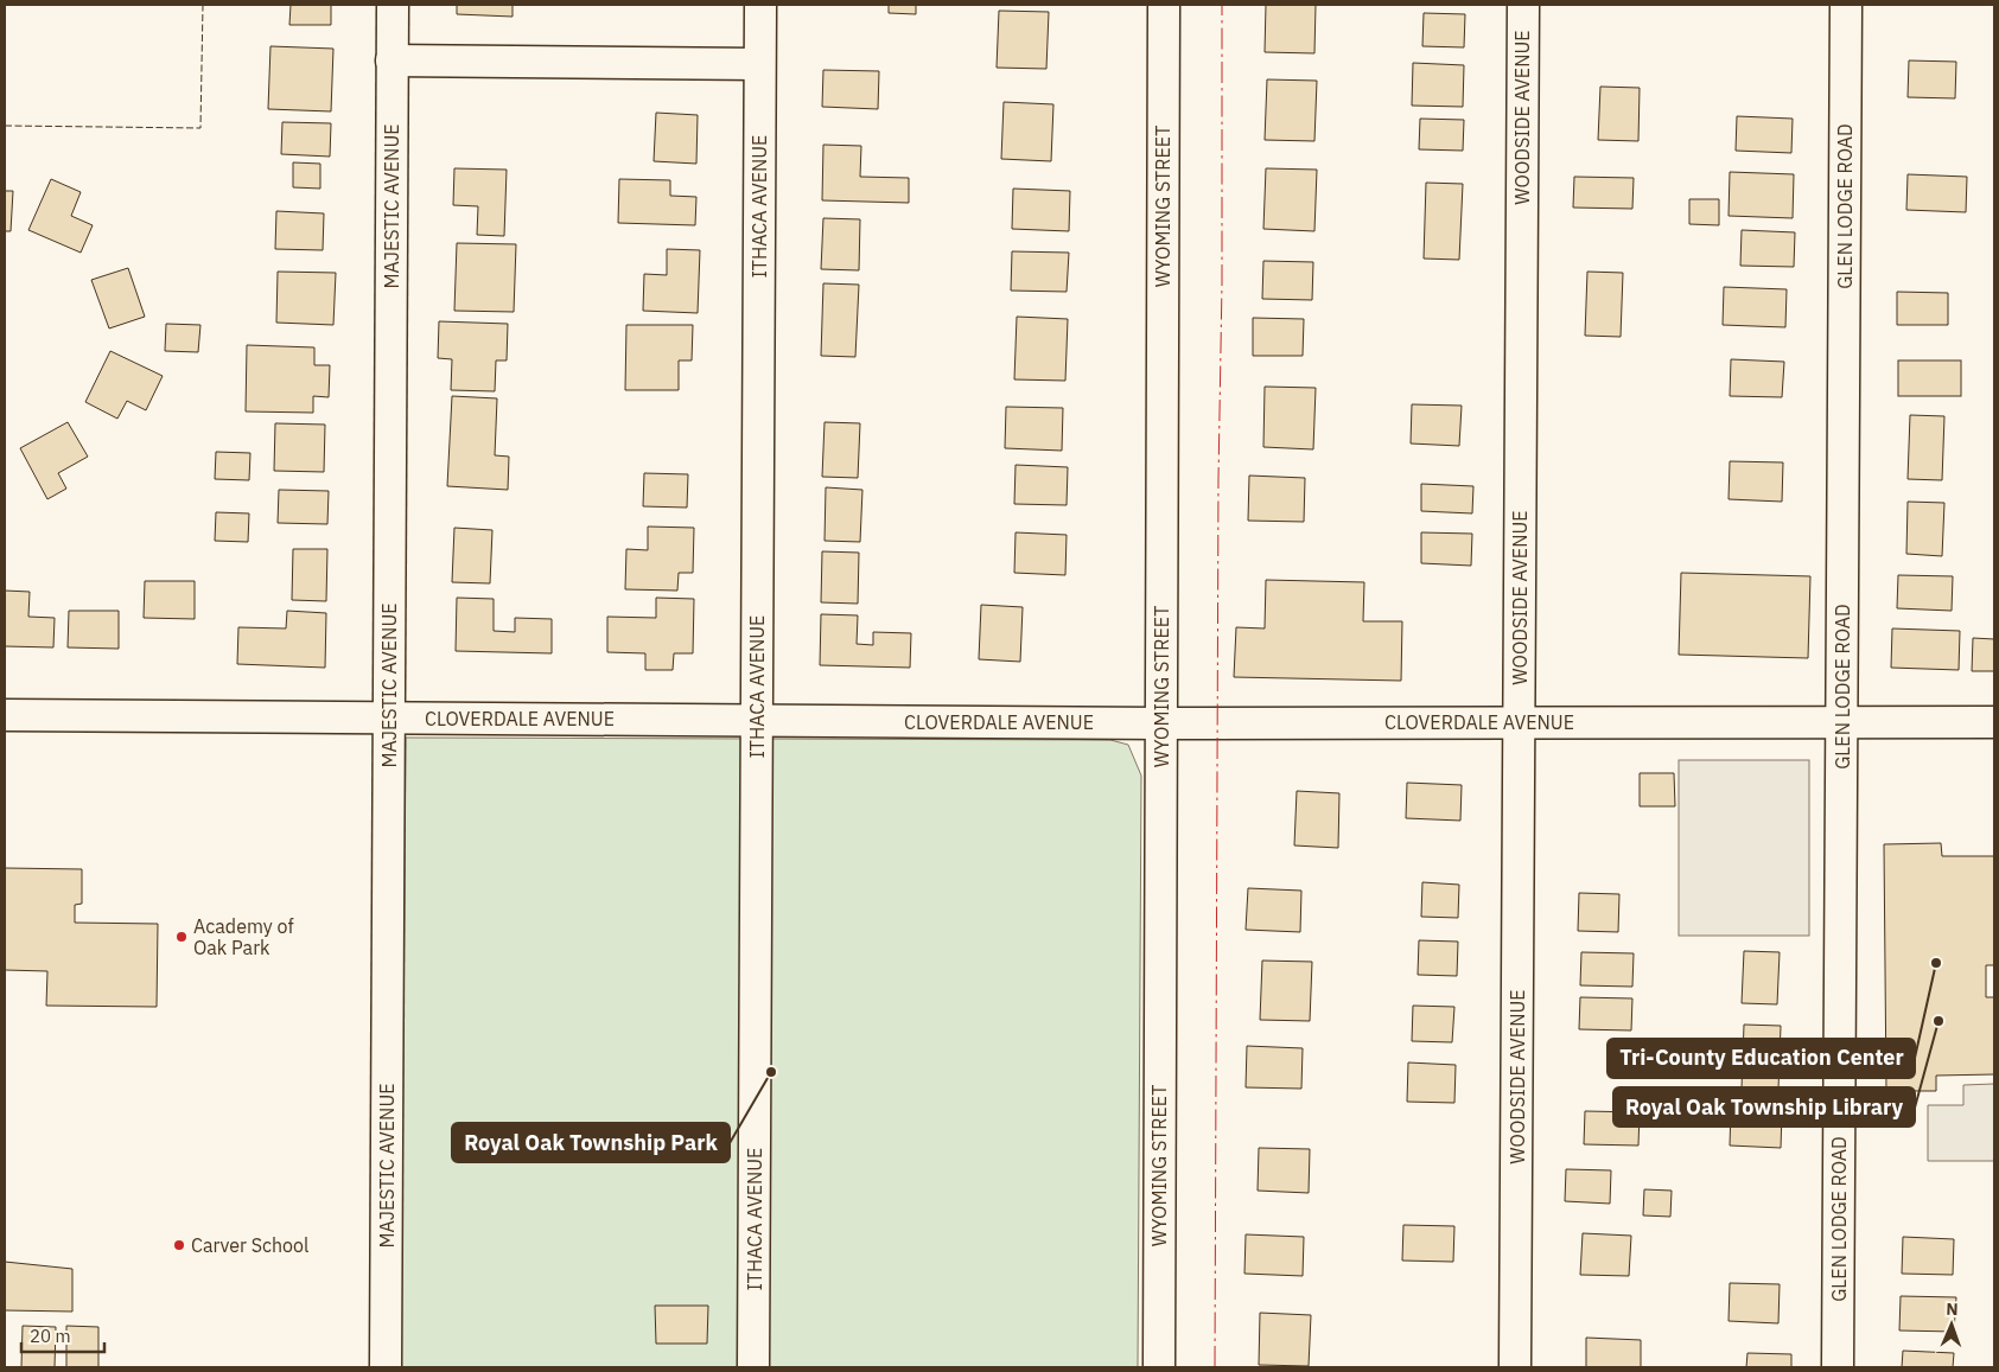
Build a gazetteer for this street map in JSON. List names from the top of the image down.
{
  "streets": {
    "street": [
      "WOODSIDE AVENUE",
      "MAJESTIC AVENUE",
      "ITHACA AVENUE",
      "WYOMING STREET",
      "GLEN LODGE ROAD",
      "CLOVERDALE AVENUE"
    ]
  },
  "crossings": [
    ["WOODSIDE AVENUE", "CLOVERDALE AVENUE"],
    ["MAJESTIC AVENUE", "CLOVERDALE AVENUE"],
    ["ITHACA AVENUE", "CLOVERDALE AVENUE"],
    ["WYOMING STREET", "CLOVERDALE AVENUE"],
    ["GLEN LODGE ROAD", "CLOVERDALE AVENUE"]
  ],
  "places": [
    "Academy of Oak Park",
    "Tri-County Education Center",
    "Royal Oak Township Library",
    "Royal Oak Township Park",
    "Carver School"
  ],
  "scale_bar": "20 m",
  "north": "top"
}
